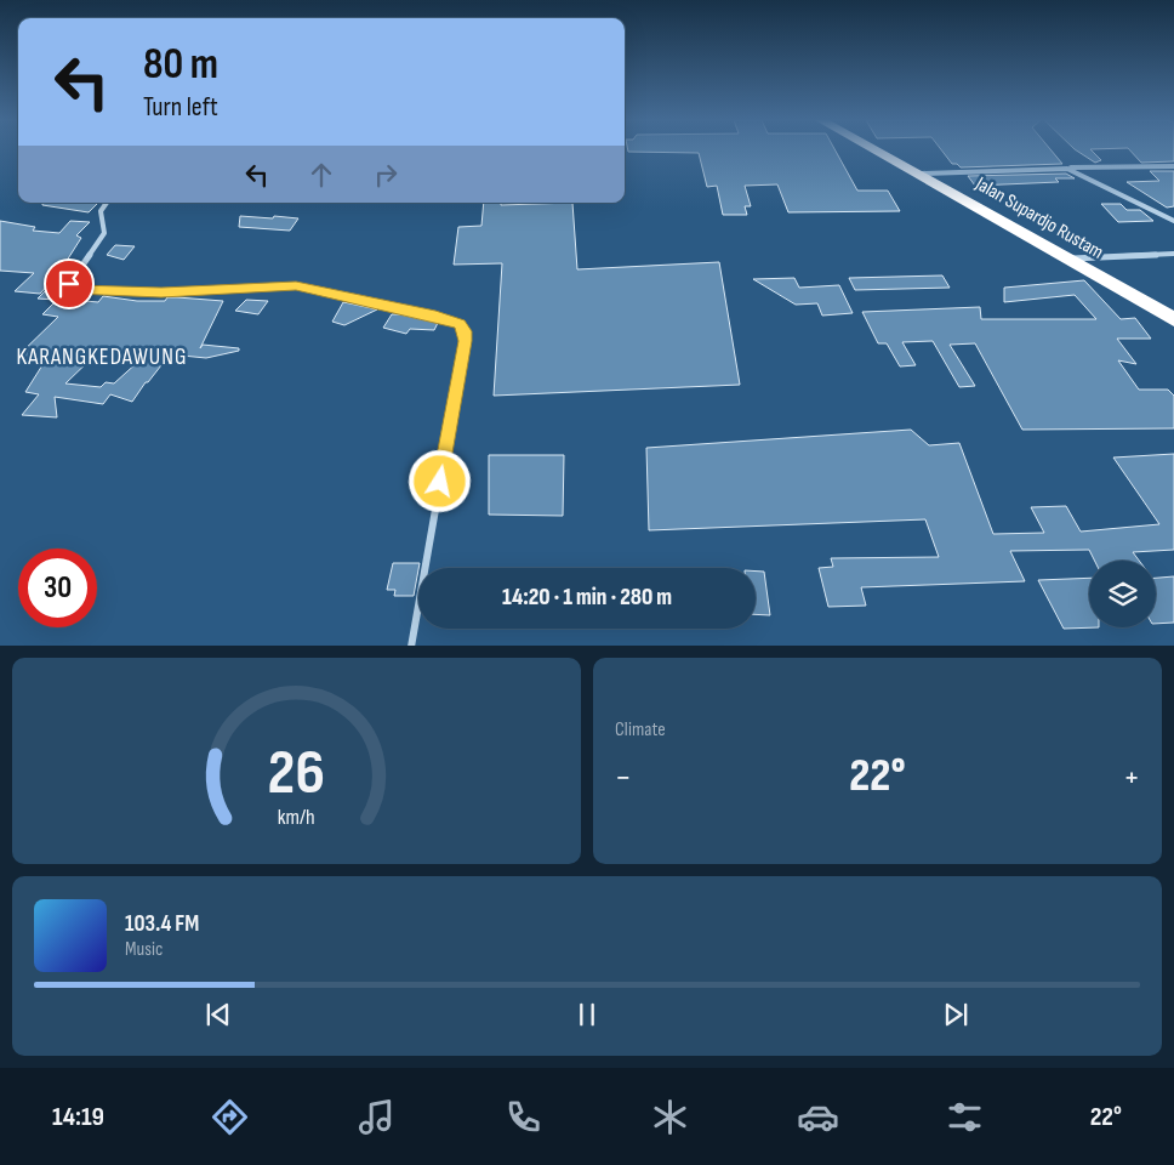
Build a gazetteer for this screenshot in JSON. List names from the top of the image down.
{
  "streets": {
    "highway": ["Jalan Supardjo Rustam"]
  },
  "districts": ["KARANGKEDAWUNG"],
  "page": {
    "turn": ["80 m", "Turn left"],
    "limit": "30",
    "trip": "14:20 · 1 min · 280 m",
    "tile": "Climate",
    "heat": ["−", "22°", "+"],
    "song": ["103.4 FM", "Music"],
    "tabs": ["14:19", "22°"],
    "gauge": ["26", "km/h"]
  }
}
